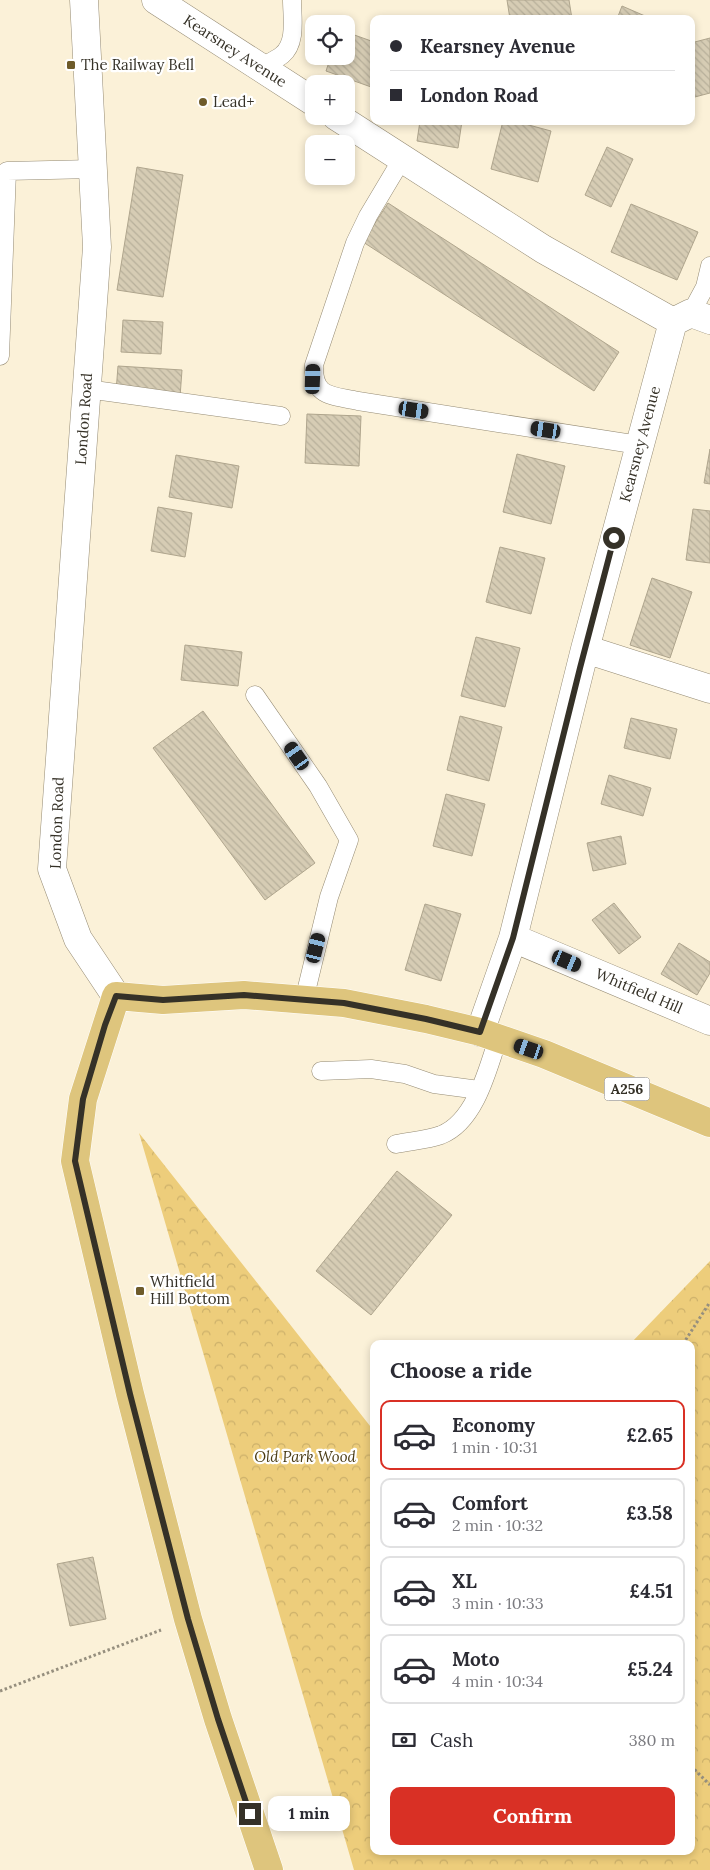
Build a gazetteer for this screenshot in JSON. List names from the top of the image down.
{
  "streets": {
    "main road": ["A256"],
    "street": ["Kearsney Avenue", "London Road", "Whitfield Hill"]
  },
  "crossings": [
    ["Kearsney Avenue", "Whitfield Hill"],
    ["Kearsney Avenue", "A256"],
    ["London Road", "A256"]
  ],
  "parks": ["Old Park Wood"],
  "places": {
    "transit": ["The Railway Bell", "Whitfield Hill Bottom"],
    "other": ["Lead+"]
  },
  "page": {
    "map_buttons": ["+", "−"],
    "banner": ["Kearsney Avenue", "London Road"],
    "heading": "Choose a ride",
    "list": [
      {
        "name": "Economy",
        "note": "1 min · 10:31",
        "value": "£2.65"
      },
      {
        "name": "Comfort",
        "note": "2 min · 10:32",
        "value": "£3.58"
      },
      {
        "name": "XL",
        "note": "3 min · 10:33",
        "value": "£4.51"
      },
      {
        "name": "Moto",
        "note": "4 min · 10:34",
        "value": "£5.24"
      }
    ],
    "pay": ["Cash", "380 m"],
    "buttons": "Confirm",
    "bubble": "1 min"
  }
}
